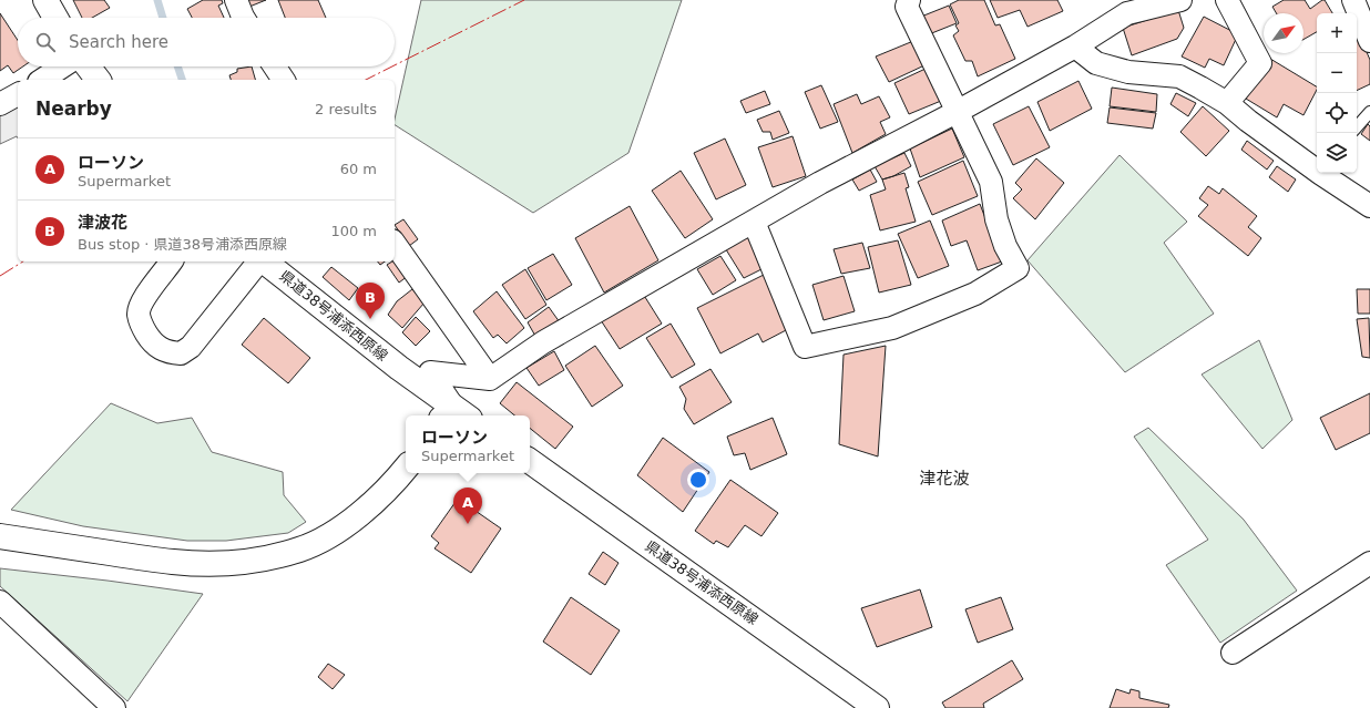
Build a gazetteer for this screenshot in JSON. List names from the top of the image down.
{
  "streets": {
    "main road": ["県道38号浦添西原線"]
  },
  "districts": ["津花波"],
  "north": "top right",
  "page": {
    "map_buttons": ["+", "−"],
    "search": "Search here",
    "heading": ["Nearby", "2 results"],
    "list": [
      {
        "mark": "A",
        "name": "ローソン",
        "note": "Supermarket",
        "value": "60 m"
      },
      {
        "mark": "B",
        "name": "津波花",
        "note": "Bus stop · 県道38号浦添西原線",
        "value": "100 m"
      }
    ],
    "pins": ["B", "A"],
    "popup": ["ローソン", "Supermarket"]
  }
}
